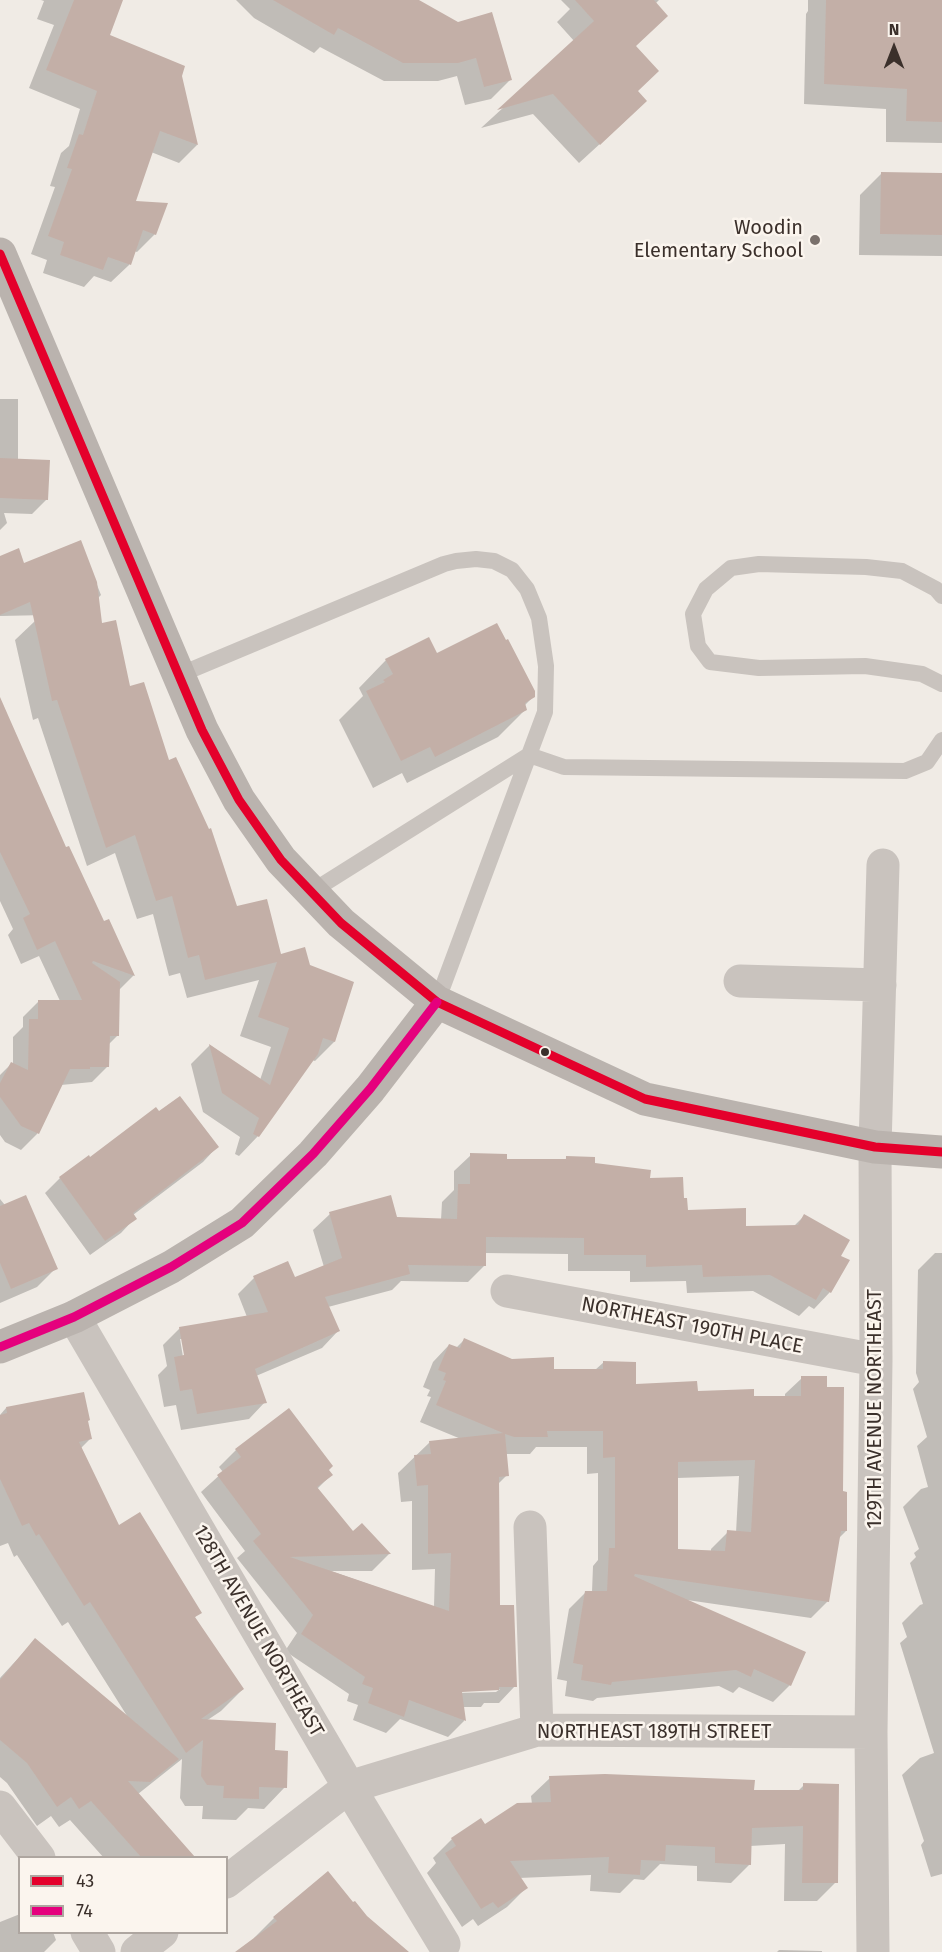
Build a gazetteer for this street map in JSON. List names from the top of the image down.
{
  "streets": {
    "street": [
      "NORTHEAST 190TH PLACE",
      "129TH AVENUE NORTHEAST",
      "128TH AVENUE NORTHEAST",
      "NORTHEAST 189TH STREET"
    ]
  },
  "crossings": [
    ["NORTHEAST 190TH PLACE", "129TH AVENUE NORTHEAST"],
    ["129TH AVENUE NORTHEAST", "NORTHEAST 189TH STREET"],
    ["128TH AVENUE NORTHEAST", "NORTHEAST 189TH STREET"]
  ],
  "places": ["Woodin Elementary School"],
  "lines": ["transit line 43", "transit line 74"],
  "legend": ["43", "74"],
  "north": "top"
}
